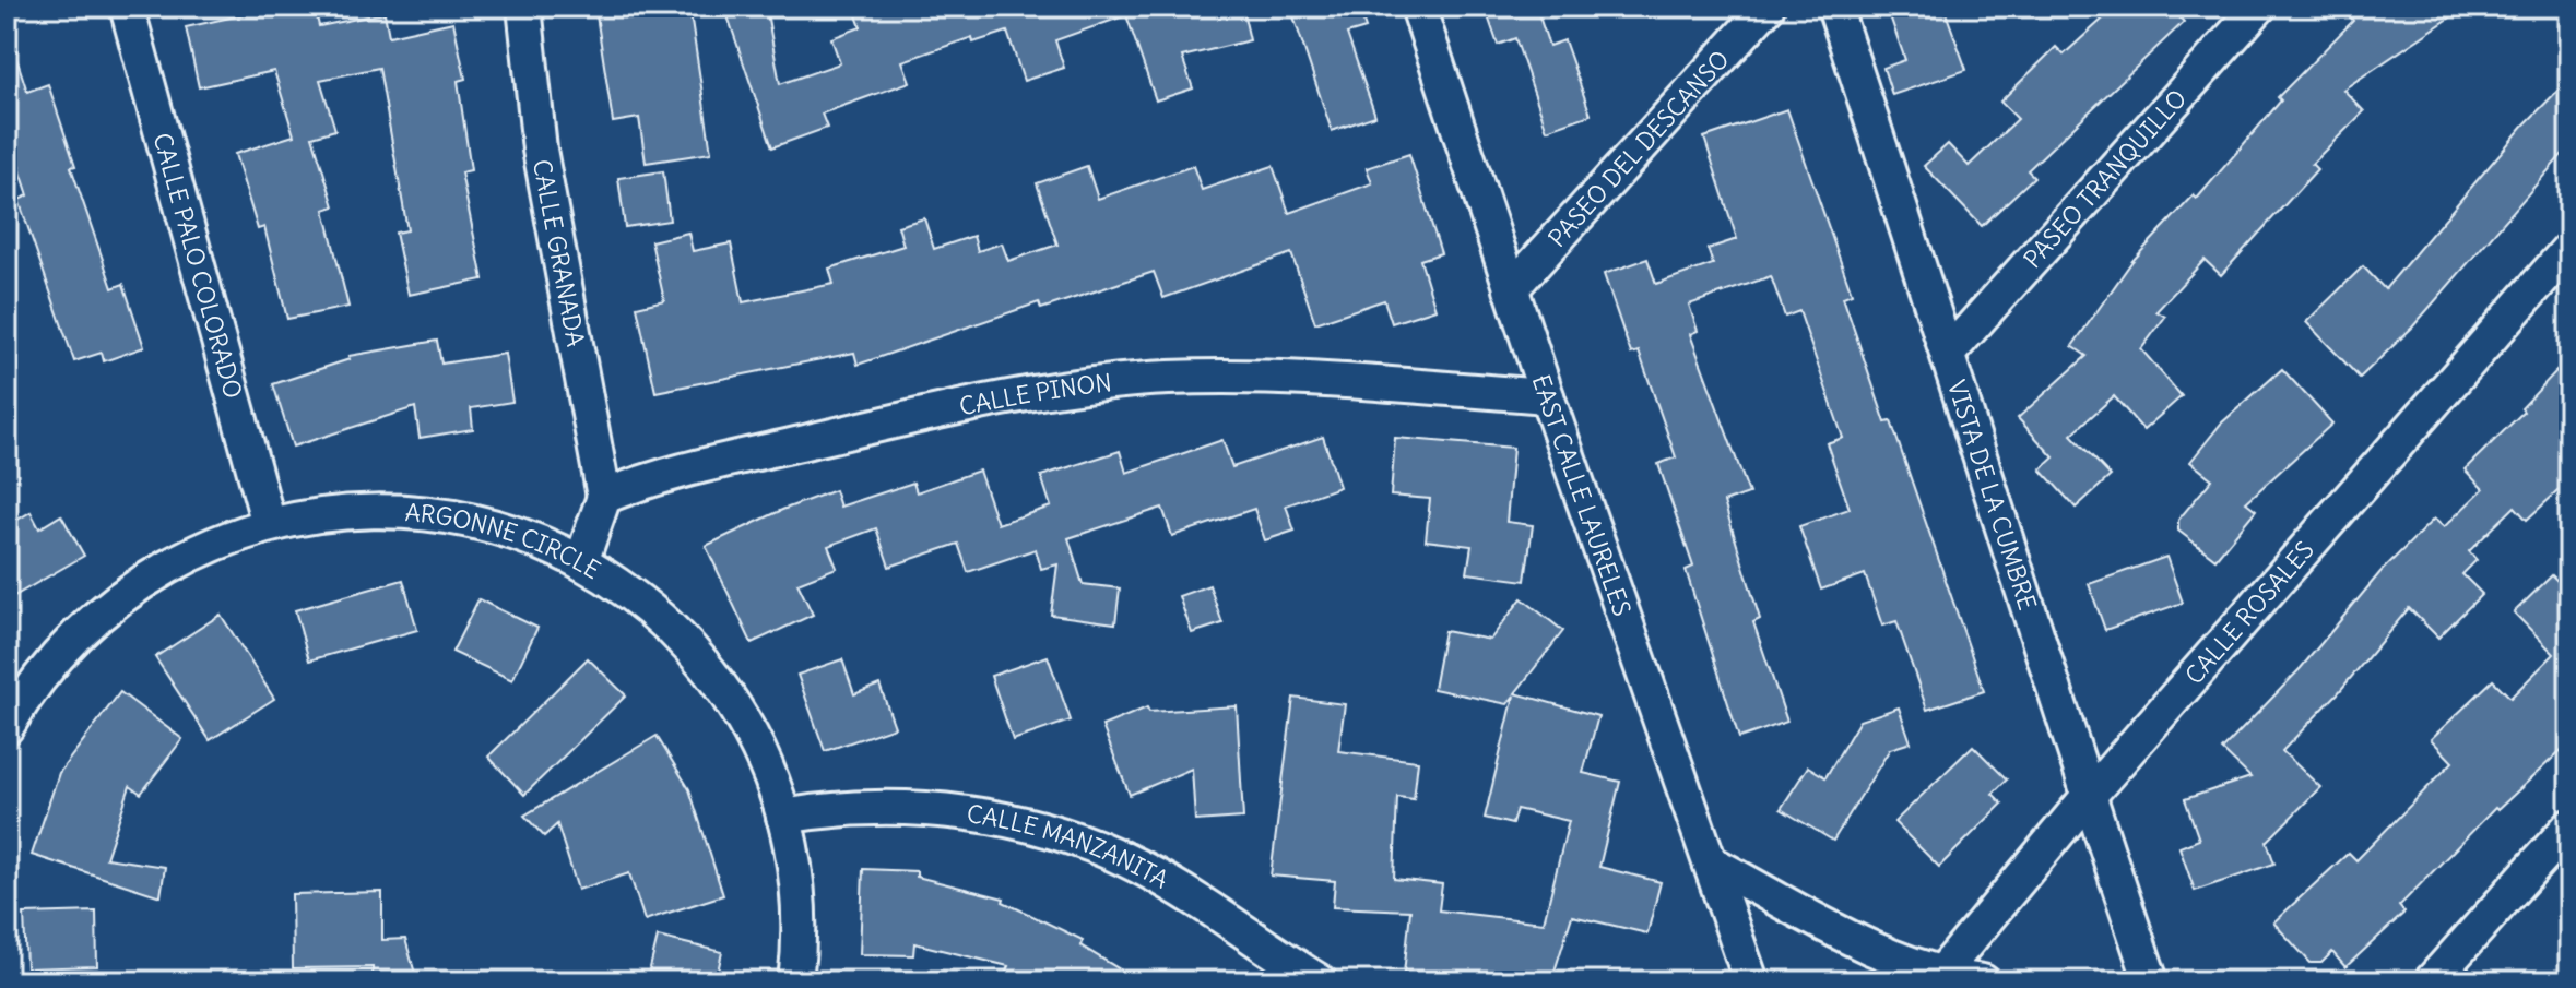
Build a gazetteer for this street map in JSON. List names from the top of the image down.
{
  "streets": {
    "street": [
      "PASEO DEL DESCANSO",
      "PASEO TRANQUILLO",
      "CALLE GRANADA",
      "CALLE PALO COLORADO",
      "CALLE PINON",
      "VISTA DE LA CUMBRE",
      "EAST CALLE LAURELES",
      "ARGONNE CIRCLE",
      "CALLE ROSALES",
      "CALLE MANZANITA"
    ]
  },
  "crossings": [
    ["PASEO DEL DESCANSO", "EAST CALLE LAURELES"],
    ["PASEO TRANQUILLO", "VISTA DE LA CUMBRE"],
    ["CALLE GRANADA", "CALLE PINON"],
    ["CALLE PALO COLORADO", "ARGONNE CIRCLE"],
    ["CALLE PINON", "EAST CALLE LAURELES"],
    ["VISTA DE LA CUMBRE", "CALLE ROSALES"],
    ["ARGONNE CIRCLE", "CALLE MANZANITA"]
  ]
}
